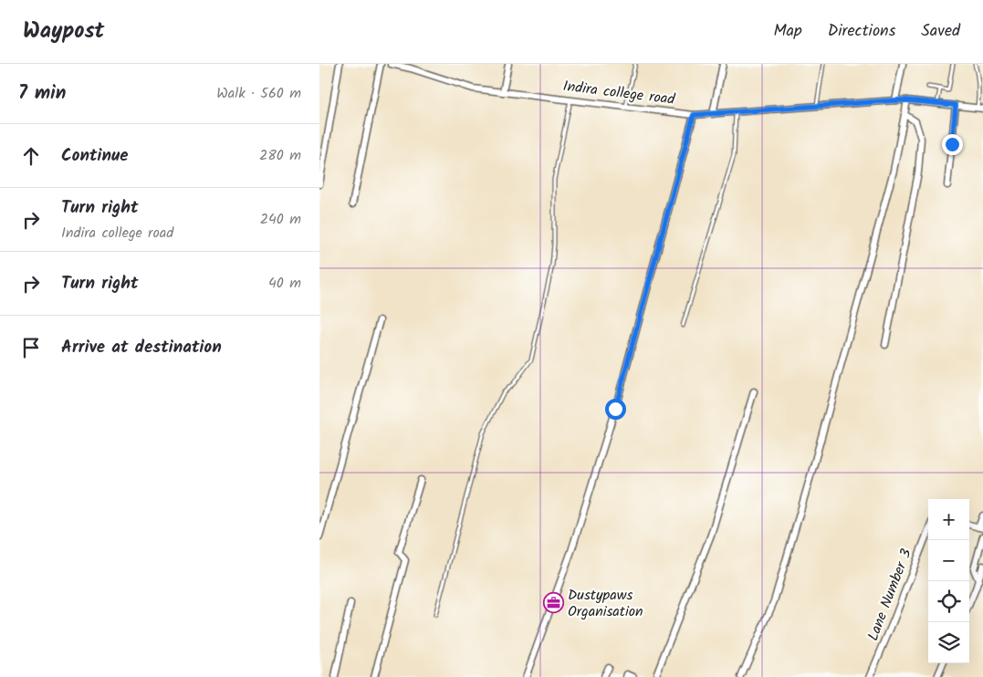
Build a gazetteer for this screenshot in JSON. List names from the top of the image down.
{
  "streets": {
    "street": ["Indira college road", "Lane Number 3"]
  },
  "places": {
    "office": ["Dustypaws Organisation"]
  },
  "page": {
    "header": "Waypost",
    "nav": ["Map", "Directions", "Saved"],
    "heading": ["7 min", "Walk · 560 m"],
    "list": [
      ["Continue", "280 m"],
      ["Turn right", "Indira college road", "240 m"],
      ["Turn right", "40 m"],
      "Arrive at destination"
    ],
    "map_buttons": ["+", "−"]
  }
}
